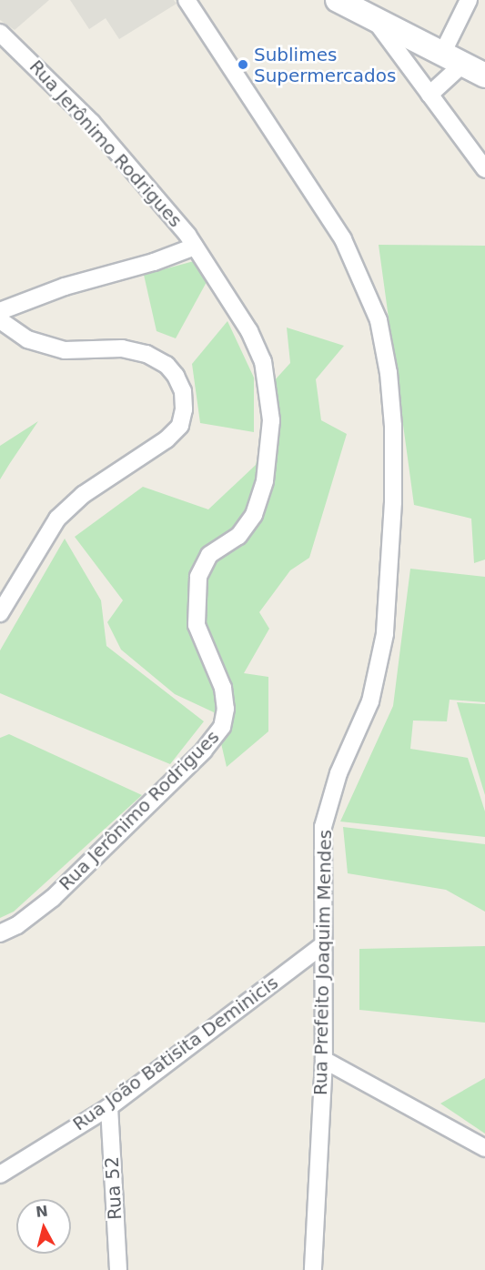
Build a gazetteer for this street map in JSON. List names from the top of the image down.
{
  "streets": {
    "street": [
      "Rua Jerônimo Rodrigues",
      "Rua Prefeito Joaquim Mendes",
      "Rua João Batisita Deminicis",
      "Rua 52"
    ]
  },
  "crossings": [
    ["Rua Prefeito Joaquim Mendes", "Rua João Batisita Deminicis"],
    ["Rua João Batisita Deminicis", "Rua 52"]
  ],
  "places": ["Sublimes Supermercados"],
  "north": "top"
}
